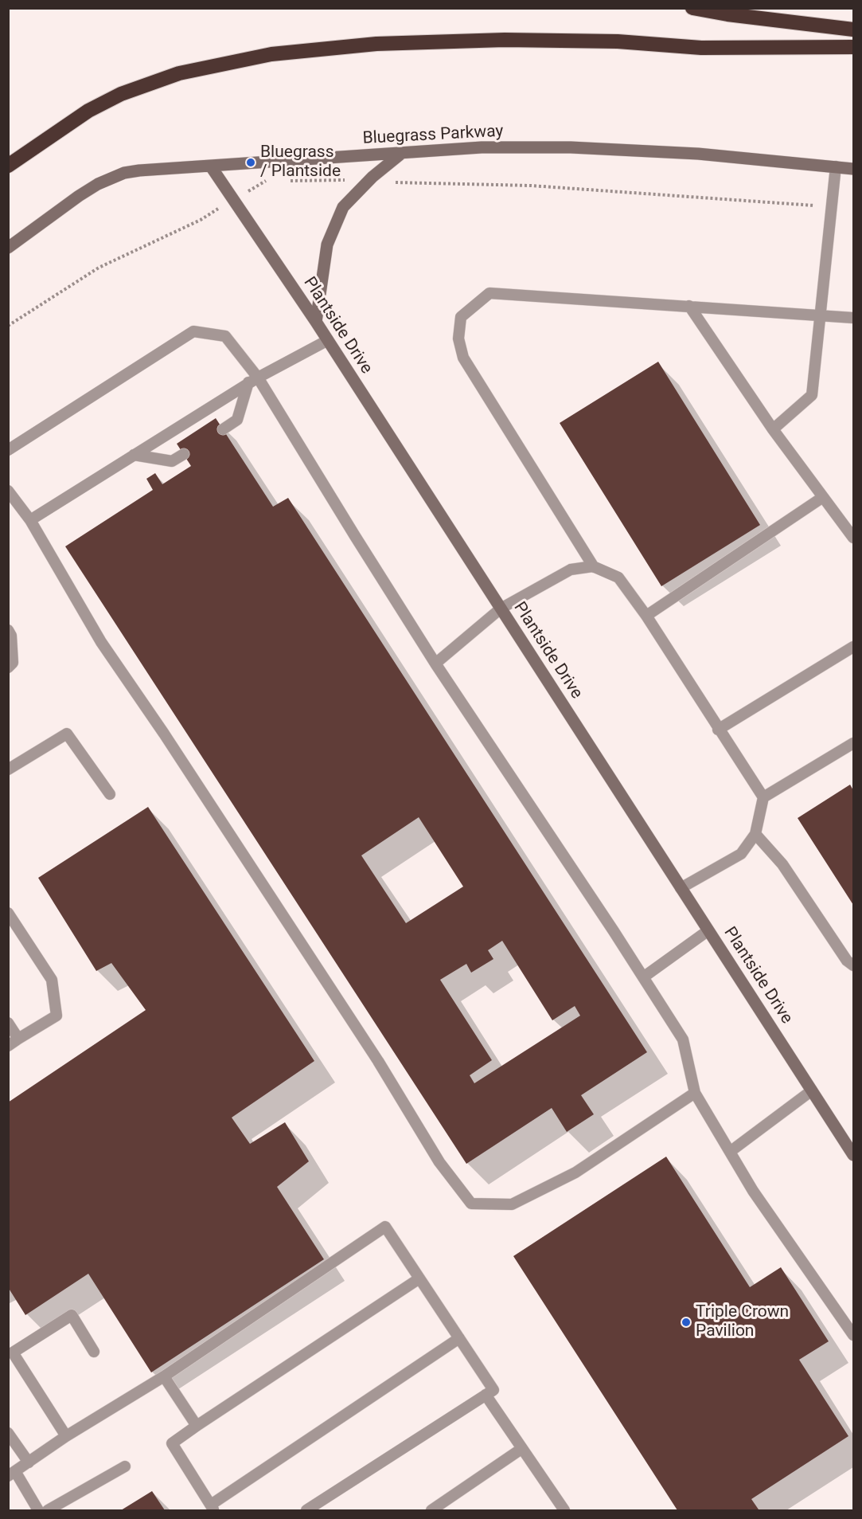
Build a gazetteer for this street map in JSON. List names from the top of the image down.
{
  "streets": {
    "street": ["Bluegrass Parkway", "Plantside Drive"]
  },
  "crossings": [
    ["Bluegrass Parkway", "Plantside Drive"]
  ],
  "places": ["Bluegrass / Plantside", "Triple Crown Pavilion"]
}
